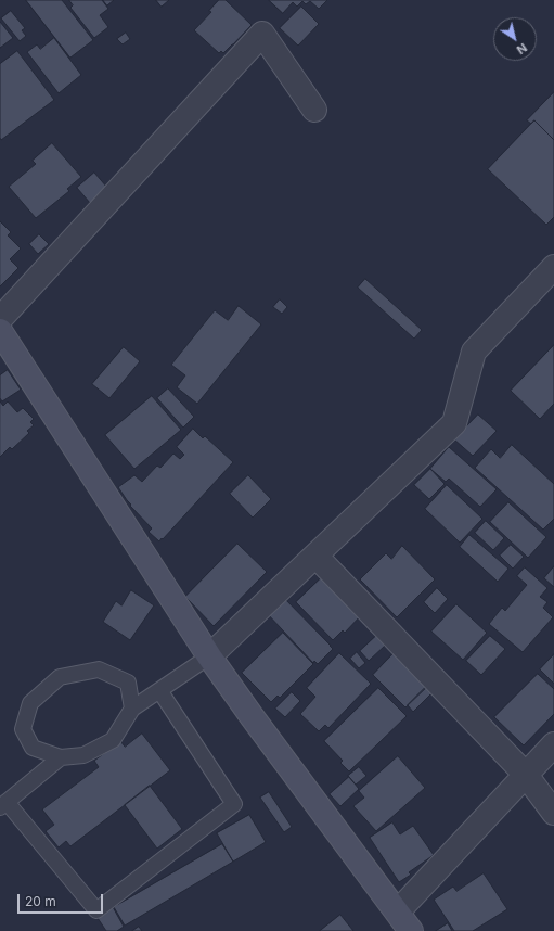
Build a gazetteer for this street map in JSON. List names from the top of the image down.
{
  "scale_bar": "20 m",
  "north": "bottom right"
}
